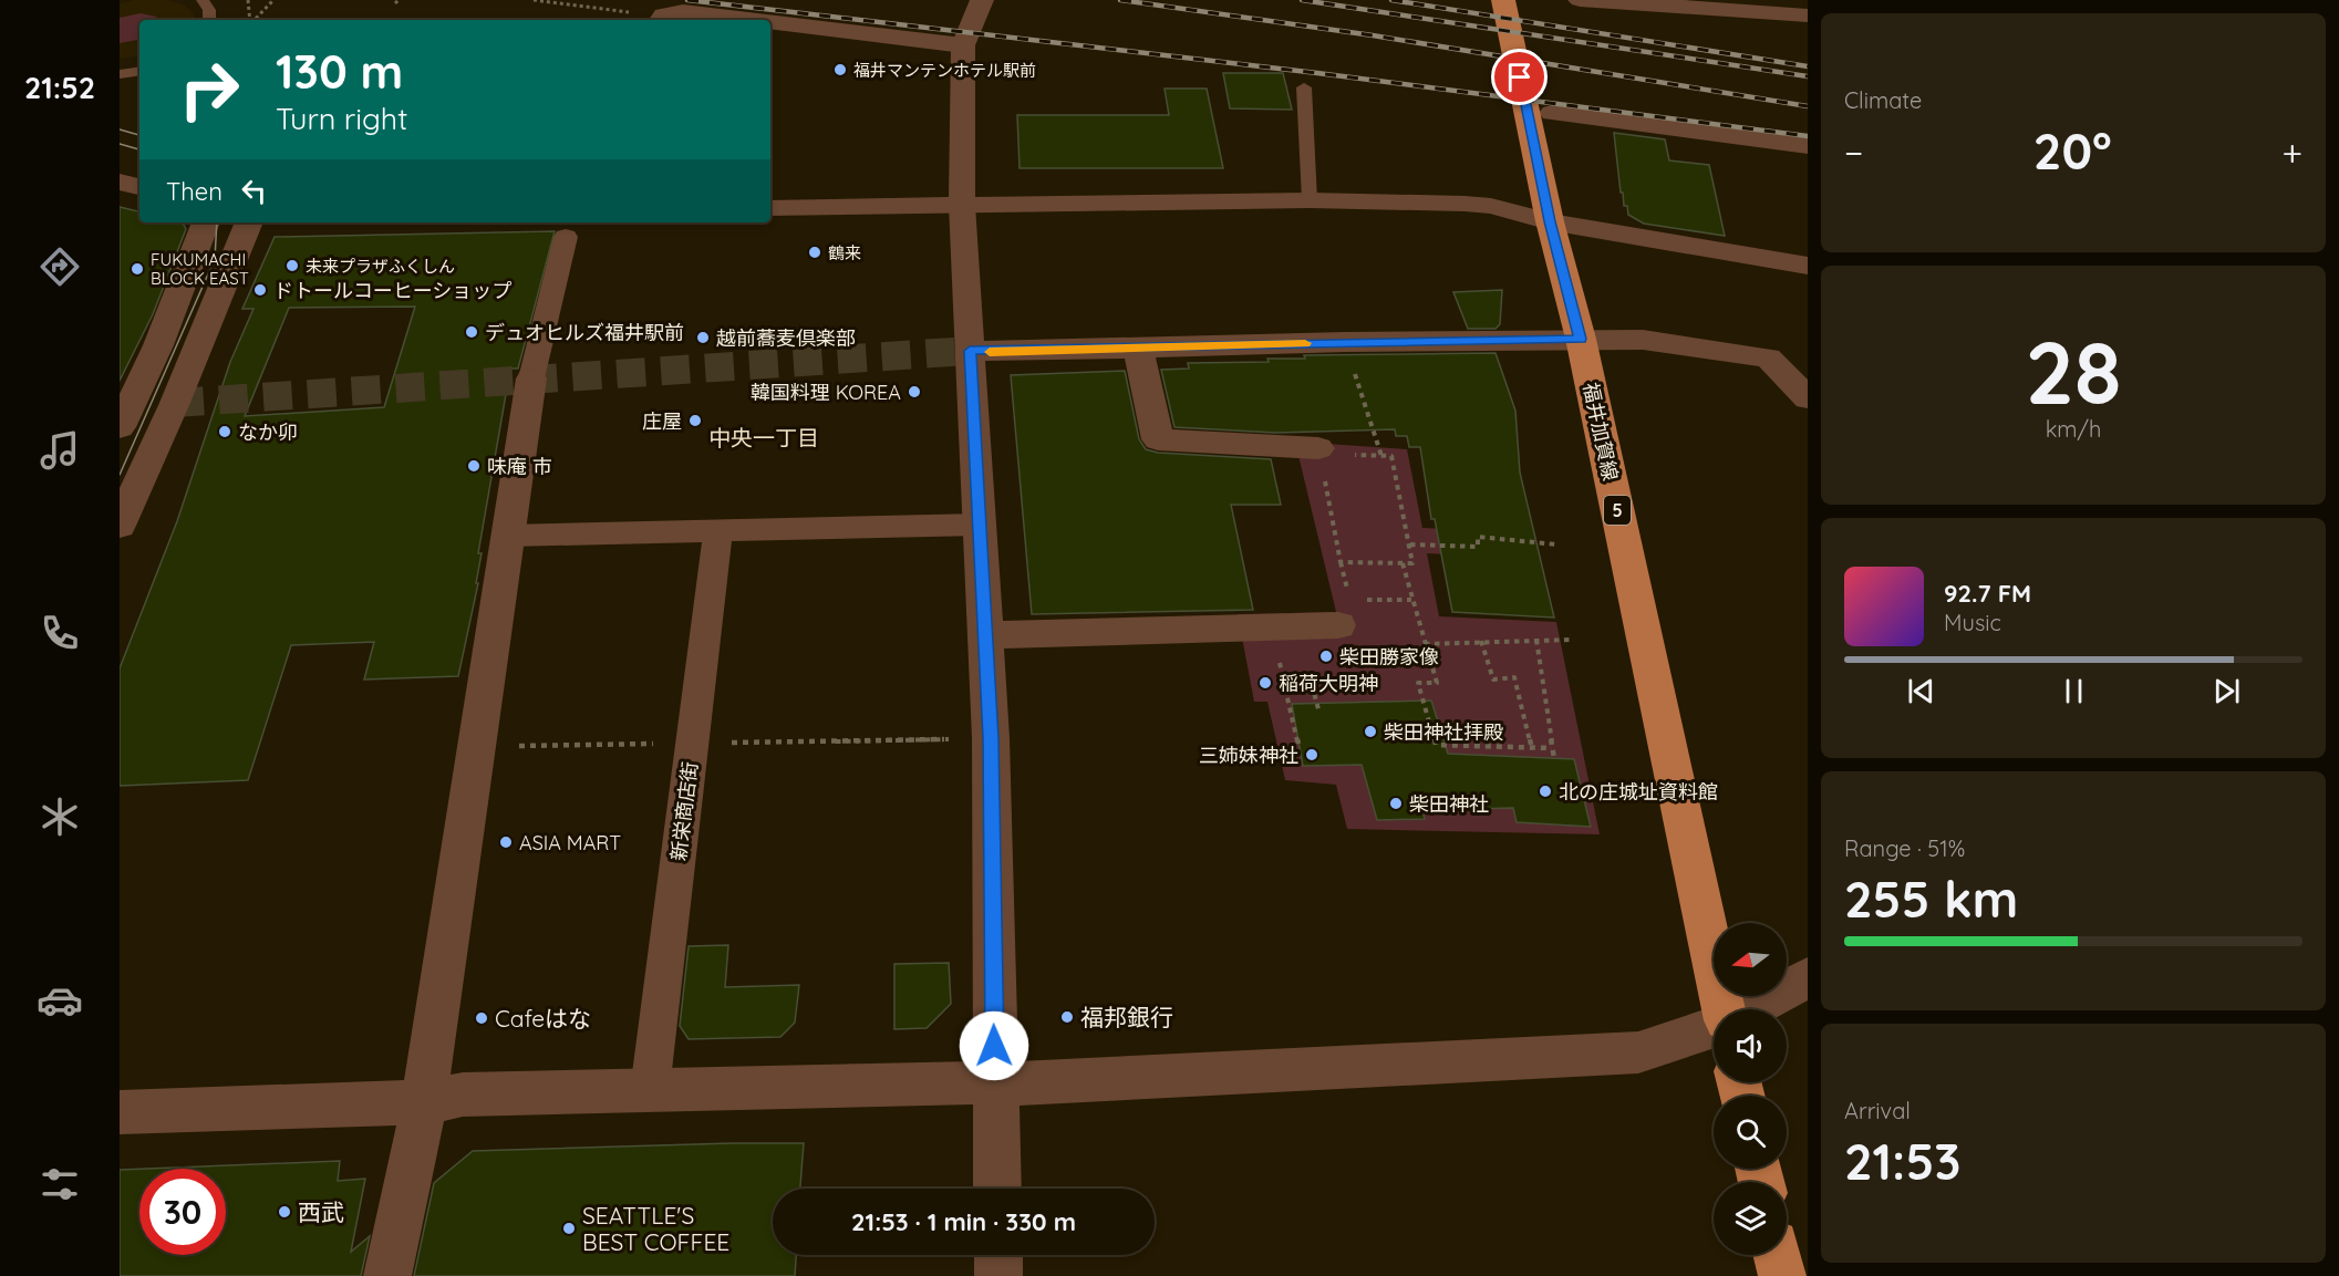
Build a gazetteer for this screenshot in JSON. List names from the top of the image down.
{
  "streets": {
    "main road": ["福井加賀線", "5"],
    "street": ["新栄商店街"]
  },
  "districts": ["中央一丁目"],
  "places": [
    "福井マンテンホテル駅前",
    "鶴来",
    "未来プラザふくしん",
    "FUKUMACHI BLOCK EAST",
    "ドトールコーヒーショップ",
    "デュオヒルズ福井駅前",
    "越前蕎麦倶楽部",
    "韓国料理 KOREA",
    "庄屋",
    "なか卯",
    "味庵 市",
    "柴田勝家像",
    "稲荷大明神",
    "柴田神社拝殿",
    "三姉妹神社",
    "北の庄城址資料館",
    "柴田神社",
    "ASIA MART",
    "福邦銀行",
    "Cafeはな",
    "西武",
    "SEATTLE'S BEST COFFEE"
  ],
  "north": "left",
  "page": {
    "tabs": "21:52",
    "tile": [
      "Climate",
      ["28", "km/h"],
      ["Range · 51%", "255 km"],
      ["Arrival", "21:53"]
    ],
    "turn": ["130 m", "Turn right"],
    "heat": ["−", "20°", "+"],
    "then": "Then",
    "song": ["92.7 FM", "Music"],
    "limit": "30",
    "trip": "21:53 · 1 min · 330 m"
  }
}
